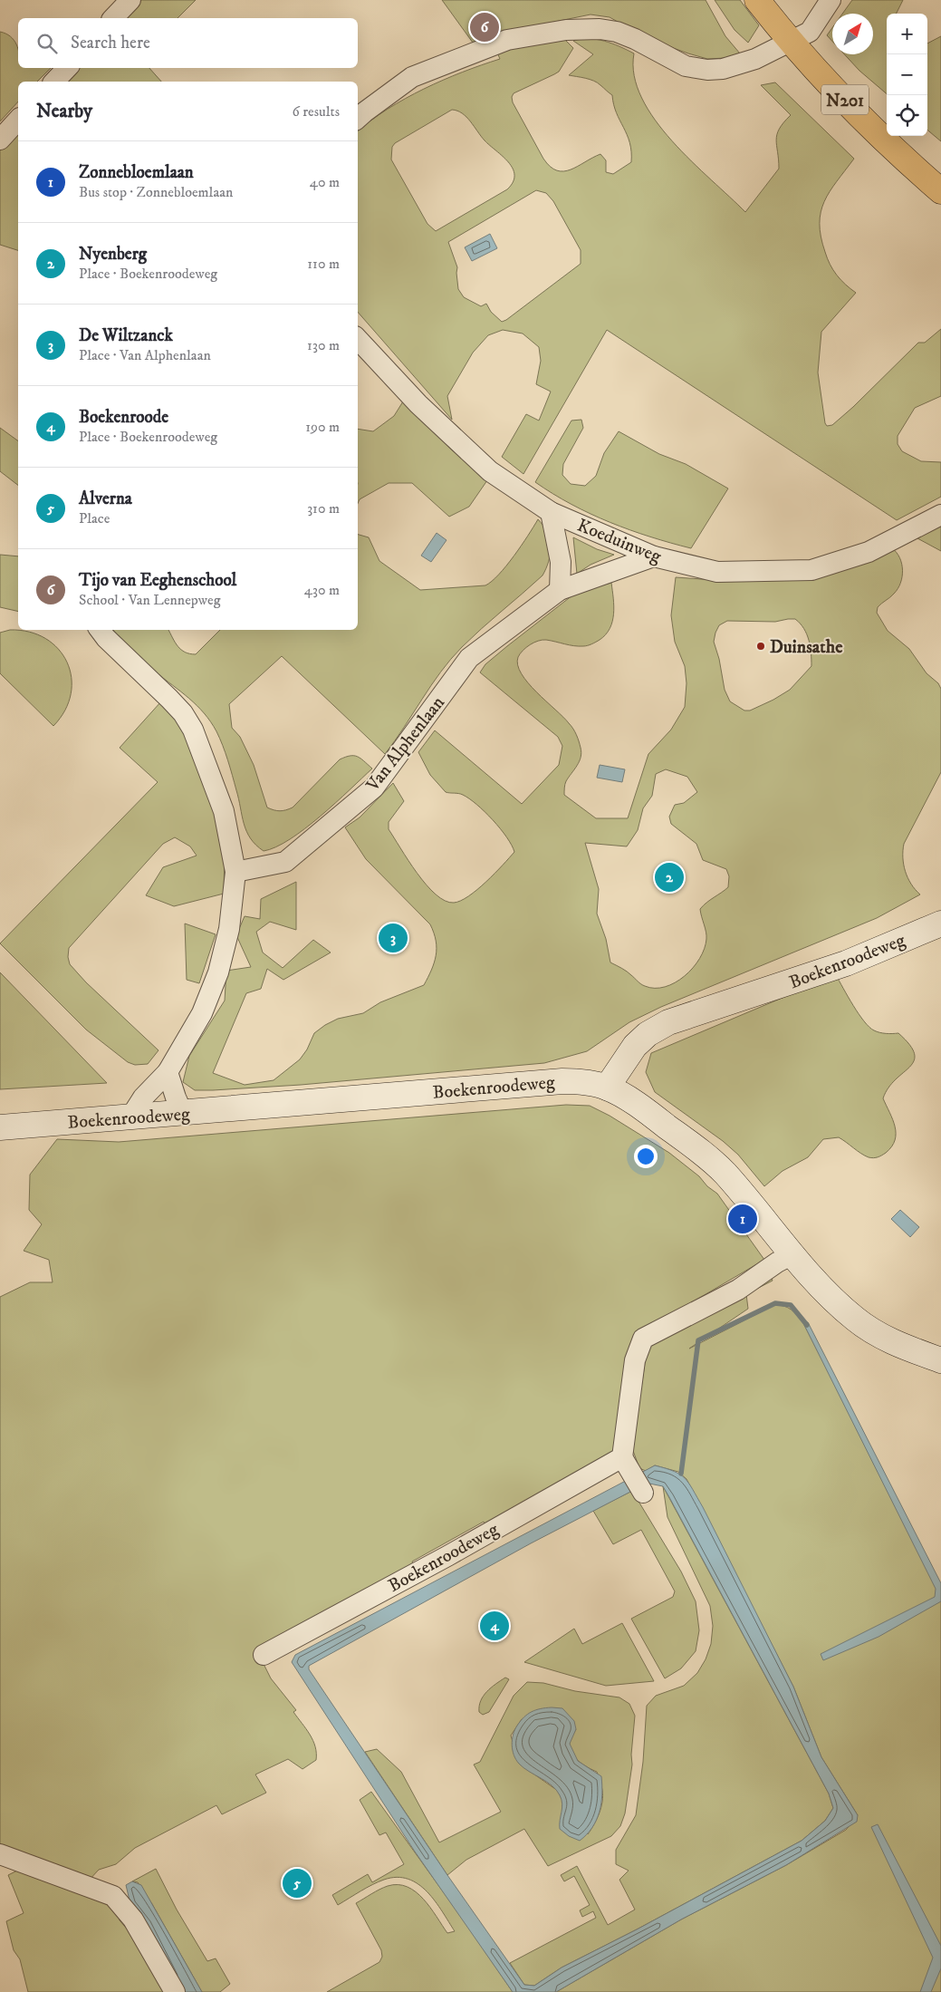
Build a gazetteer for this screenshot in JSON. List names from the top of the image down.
{
  "streets": {
    "main road": ["N201", "Boekenroodeweg"],
    "street": ["Koeduinweg", "Van Alphenlaan"]
  },
  "crossings": [
    ["Koeduinweg", "Van Alphenlaan"]
  ],
  "places": ["Duinsathe"],
  "north": "top right",
  "page": {
    "pins": [
      "6",
      "2",
      "3",
      "1",
      "4",
      "5"
    ],
    "map_buttons": ["+", "−"],
    "search": "Search here",
    "heading": ["Nearby", "6 results"],
    "list": [
      {
        "mark": "1",
        "name": "Zonnebloemlaan",
        "note": "Bus stop · Zonnebloemlaan",
        "value": "40 m"
      },
      {
        "mark": "2",
        "name": "Nyenberg",
        "note": "Place · Boekenroodeweg",
        "value": "110 m"
      },
      {
        "mark": "3",
        "name": "De Wiltzanck",
        "note": "Place · Van Alphenlaan",
        "value": "130 m"
      },
      {
        "mark": "4",
        "name": "Boekenroode",
        "note": "Place · Boekenroodeweg",
        "value": "190 m"
      },
      {
        "mark": "5",
        "name": "Alverna",
        "note": "Place",
        "value": "310 m"
      },
      {
        "mark": "6",
        "name": "Tijo van Eeghenschool",
        "note": "School · Van Lennepweg",
        "value": "430 m"
      }
    ]
  }
}
